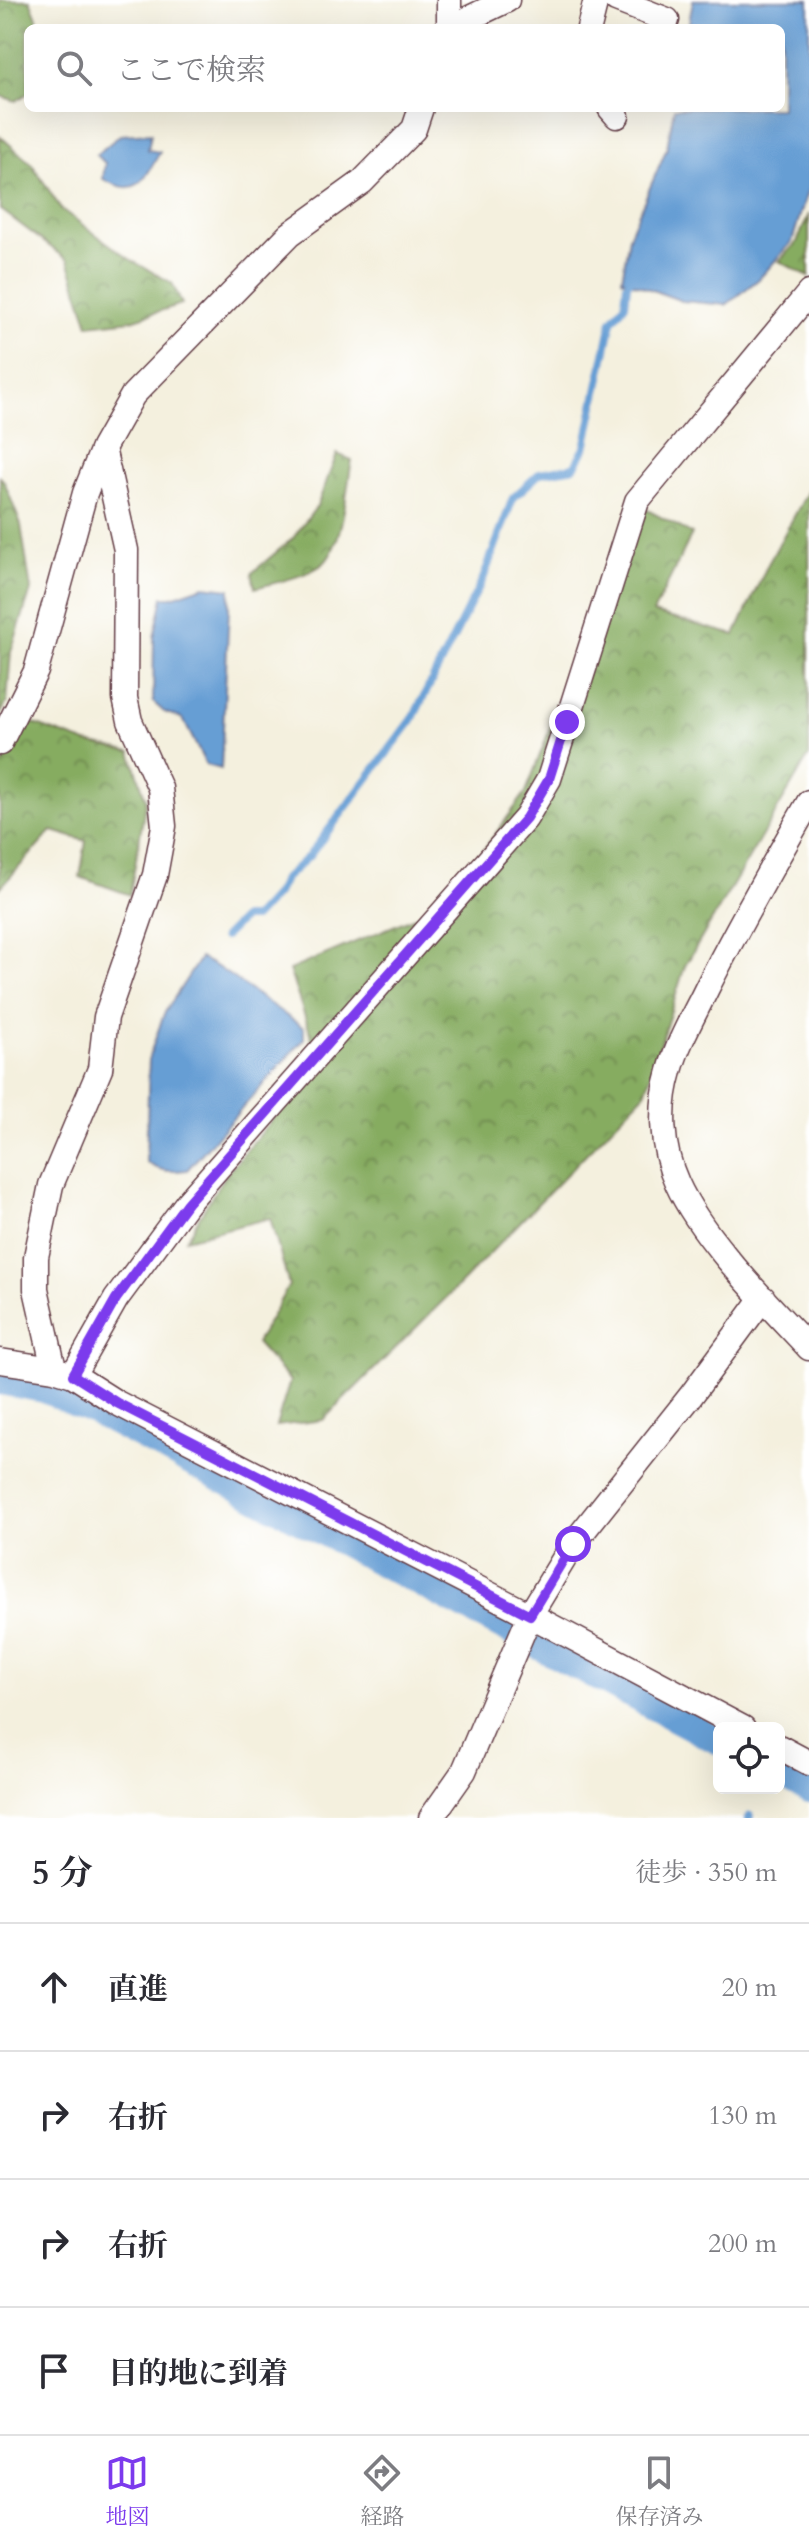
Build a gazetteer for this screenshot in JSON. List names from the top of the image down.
{
  "page": {
    "search": "ここで検索",
    "heading": ["5 分", "徒歩 · 350 m"],
    "list": [
      ["直進", "20 m"],
      ["右折", "130 m"],
      ["右折", "200 m"],
      "目的地に到着"
    ],
    "nav": ["地図", "経路", "保存済み"]
  }
}
